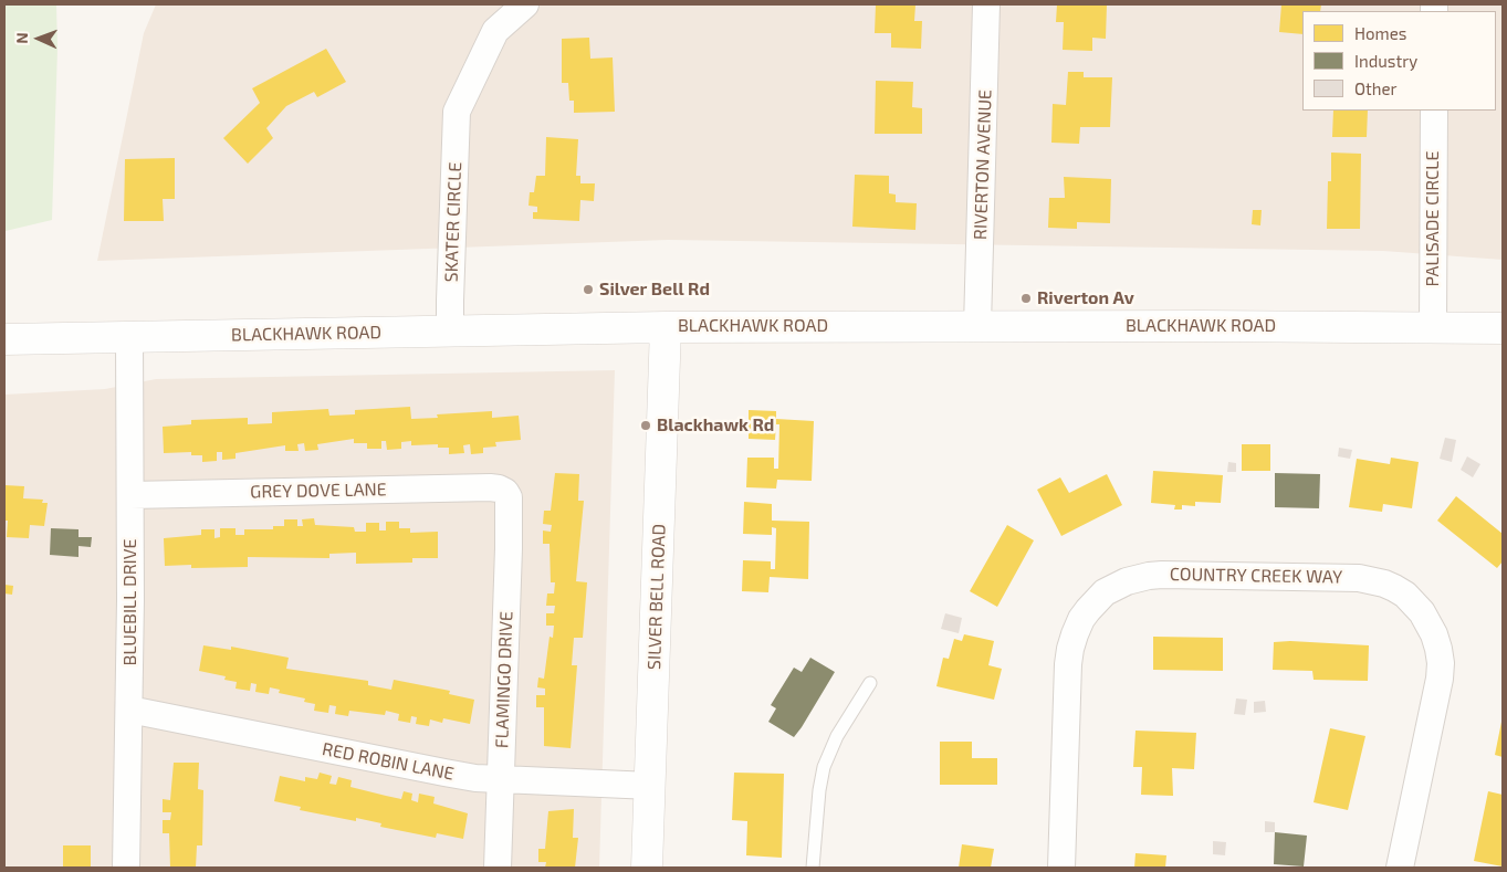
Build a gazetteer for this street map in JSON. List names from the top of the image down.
{
  "streets": {
    "street": [
      "RIVERTON AVENUE",
      "PALISADE CIRCLE",
      "SKATER CIRCLE",
      "BLACKHAWK ROAD",
      "GREY DOVE LANE",
      "COUNTRY CREEK WAY",
      "SILVER BELL ROAD",
      "BLUEBILL DRIVE",
      "FLAMINGO DRIVE",
      "RED ROBIN LANE"
    ]
  },
  "crossings": [
    ["RIVERTON AVENUE", "BLACKHAWK ROAD"],
    ["PALISADE CIRCLE", "BLACKHAWK ROAD"],
    ["SKATER CIRCLE", "BLACKHAWK ROAD"],
    ["BLACKHAWK ROAD", "SILVER BELL ROAD"],
    ["BLACKHAWK ROAD", "BLUEBILL DRIVE"],
    ["GREY DOVE LANE", "BLUEBILL DRIVE"],
    ["GREY DOVE LANE", "FLAMINGO DRIVE"],
    ["SILVER BELL ROAD", "RED ROBIN LANE"],
    ["BLUEBILL DRIVE", "RED ROBIN LANE"],
    ["FLAMINGO DRIVE", "RED ROBIN LANE"]
  ],
  "places": ["Silver Bell Rd", "Riverton Av", "Blackhawk Rd"],
  "legend": ["Homes", "Industry", "Other"],
  "north": "left"
}
